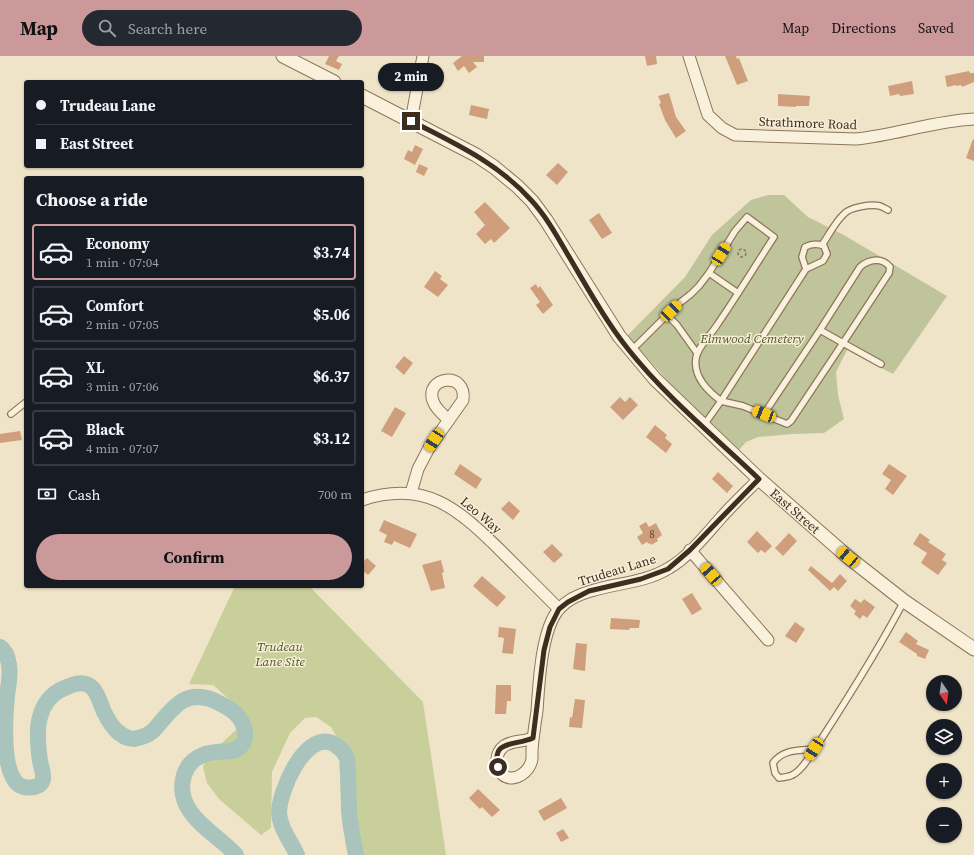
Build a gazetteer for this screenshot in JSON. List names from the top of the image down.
{
  "streets": {
    "street": [
      "Strathmore Road",
      "East Street",
      "Leo Way",
      "Trudeau Lane"
    ]
  },
  "crossings": [
    ["East Street", "Trudeau Lane"],
    ["Leo Way", "Trudeau Lane"]
  ],
  "parks": ["Elmwood Cemetery", "Trudeau Lane Site"],
  "house_numbers": ["8"],
  "north": "bottom",
  "page": {
    "header": "Map",
    "search": "Search here",
    "nav": ["Map", "Directions", "Saved"],
    "bubble": "2 min",
    "banner": ["Trudeau Lane", "East Street"],
    "heading": "Choose a ride",
    "list": [
      {
        "name": "Economy",
        "note": "1 min · 07:04",
        "value": "$3.74"
      },
      {
        "name": "Comfort",
        "note": "2 min · 07:05",
        "value": "$5.06"
      },
      {
        "name": "XL",
        "note": "3 min · 07:06",
        "value": "$6.37"
      },
      {
        "name": "Black",
        "note": "4 min · 07:07",
        "value": "$3.12"
      }
    ],
    "pay": ["Cash", "700 m"],
    "buttons": "Confirm",
    "map_buttons": ["+", "−"]
  }
}
